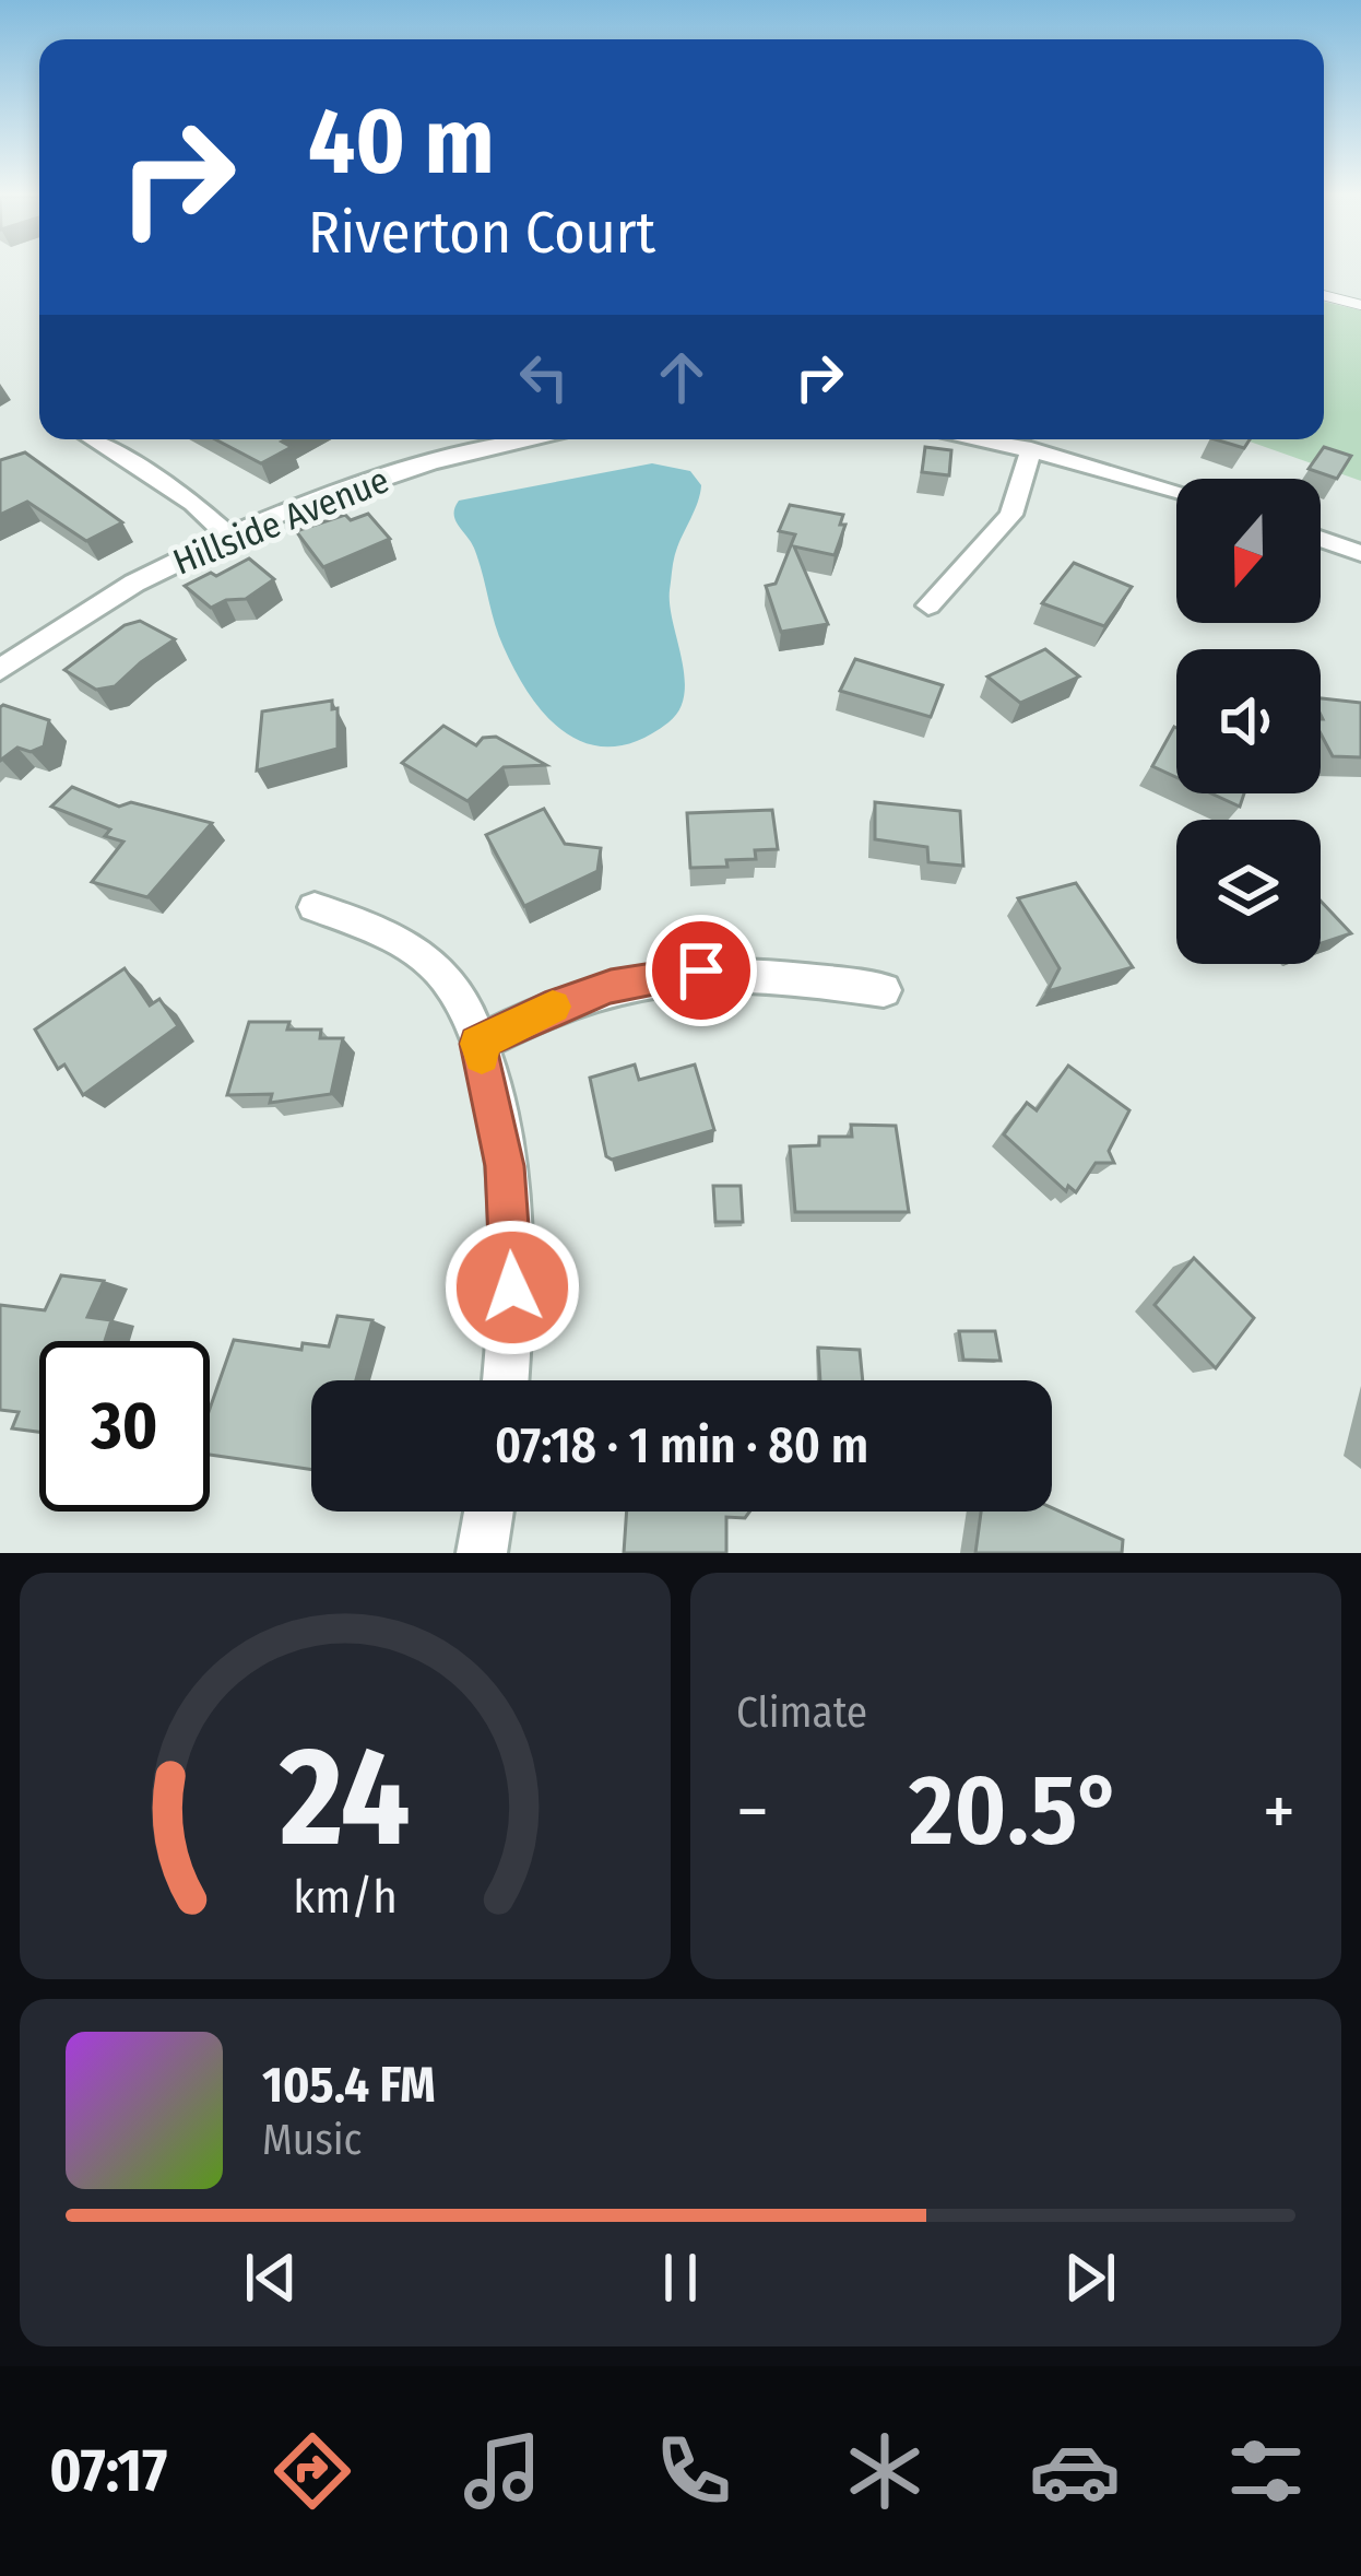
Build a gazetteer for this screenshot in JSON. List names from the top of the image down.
{
  "streets": {
    "street": ["Hillside Avenue"]
  },
  "north": "bottom",
  "page": {
    "turn": ["40 m", "Riverton Court"],
    "limit": "30",
    "trip": "07:18 · 1 min · 80 m",
    "tile": "Climate",
    "heat": ["−", "20.5°", "+"],
    "song": ["105.4 FM", "Music"],
    "tabs": "07:17",
    "gauge": ["24", "km/h"]
  }
}
